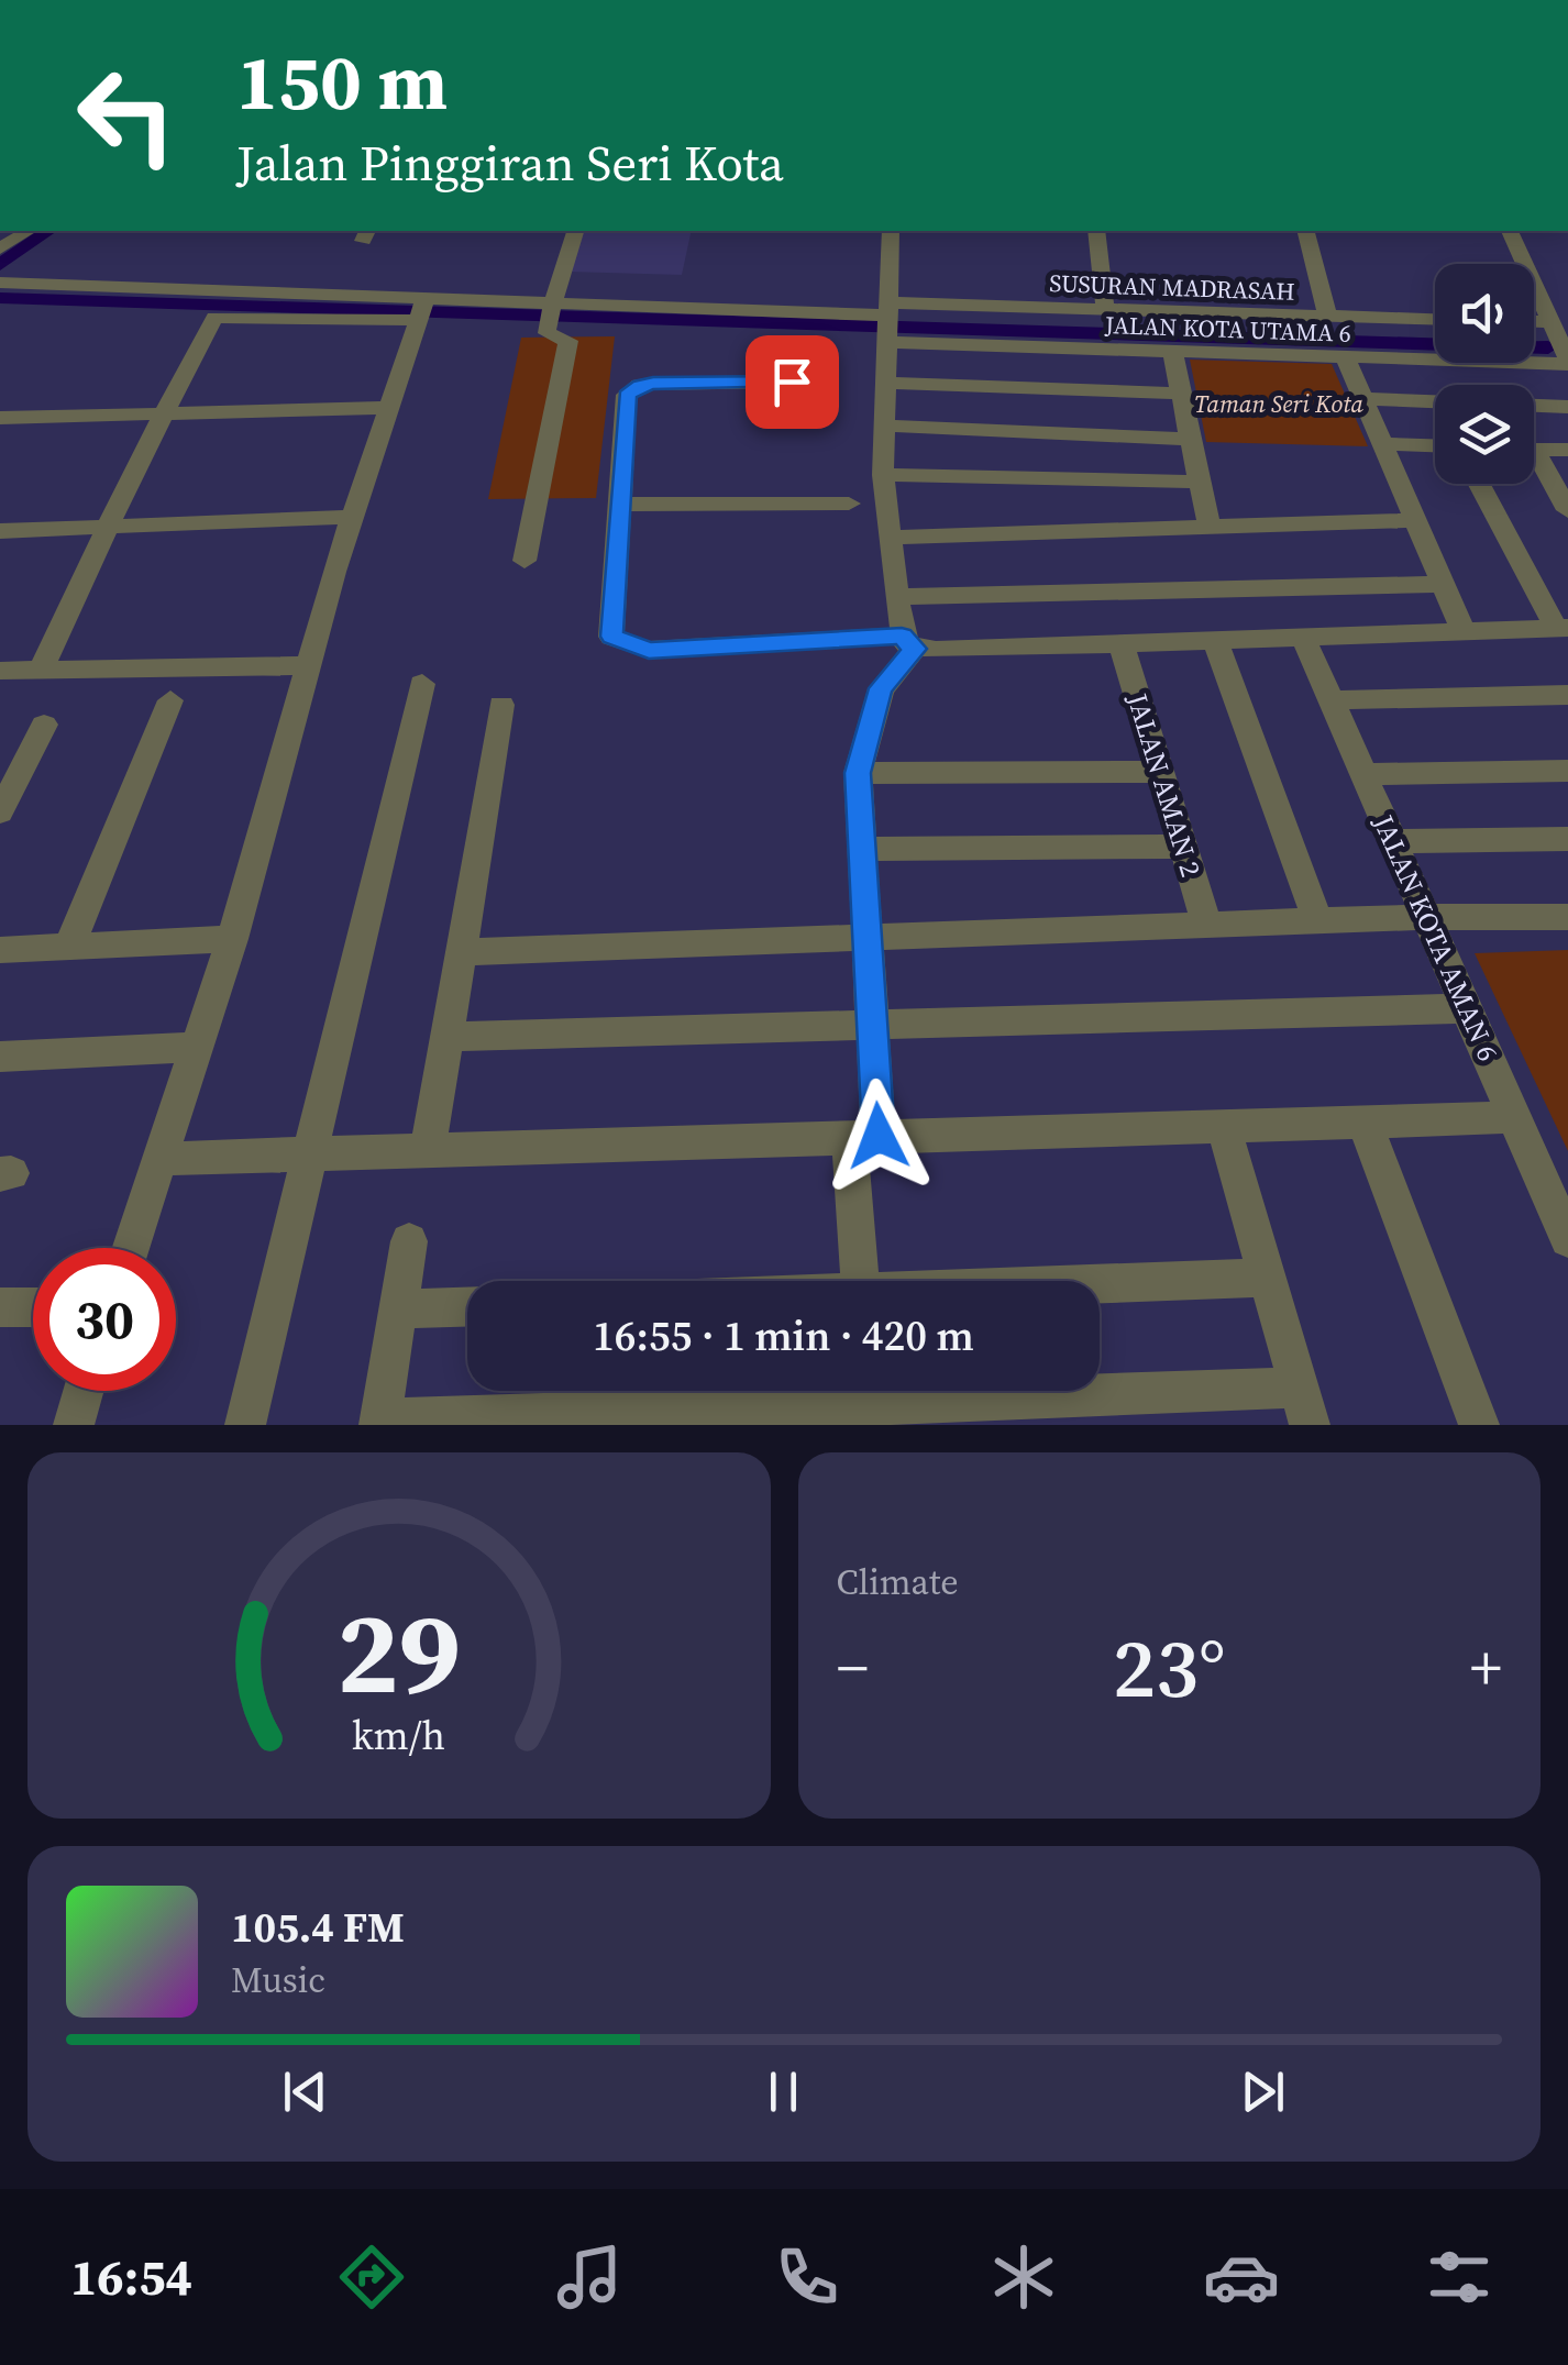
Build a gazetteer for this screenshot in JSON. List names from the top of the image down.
{
  "streets": {
    "street": [
      "SUSURAN MADRASAH",
      "JALAN KOTA UTAMA 6",
      "JALAN AMAN 2",
      "JALAN KOTA AMAN 6"
    ]
  },
  "crossings": [
    ["SUSURAN MADRASAH", "JALAN KOTA UTAMA 6"]
  ],
  "parks": ["Taman Seri Kota"],
  "page": {
    "turn": ["150 m", "Jalan Pinggiran Seri Kota"],
    "limit": "30",
    "trip": "16:55 · 1 min · 420 m",
    "tile": "Climate",
    "heat": ["−", "23°", "+"],
    "song": ["105.4 FM", "Music"],
    "tabs": "16:54",
    "gauge": ["29", "km/h"]
  }
}
